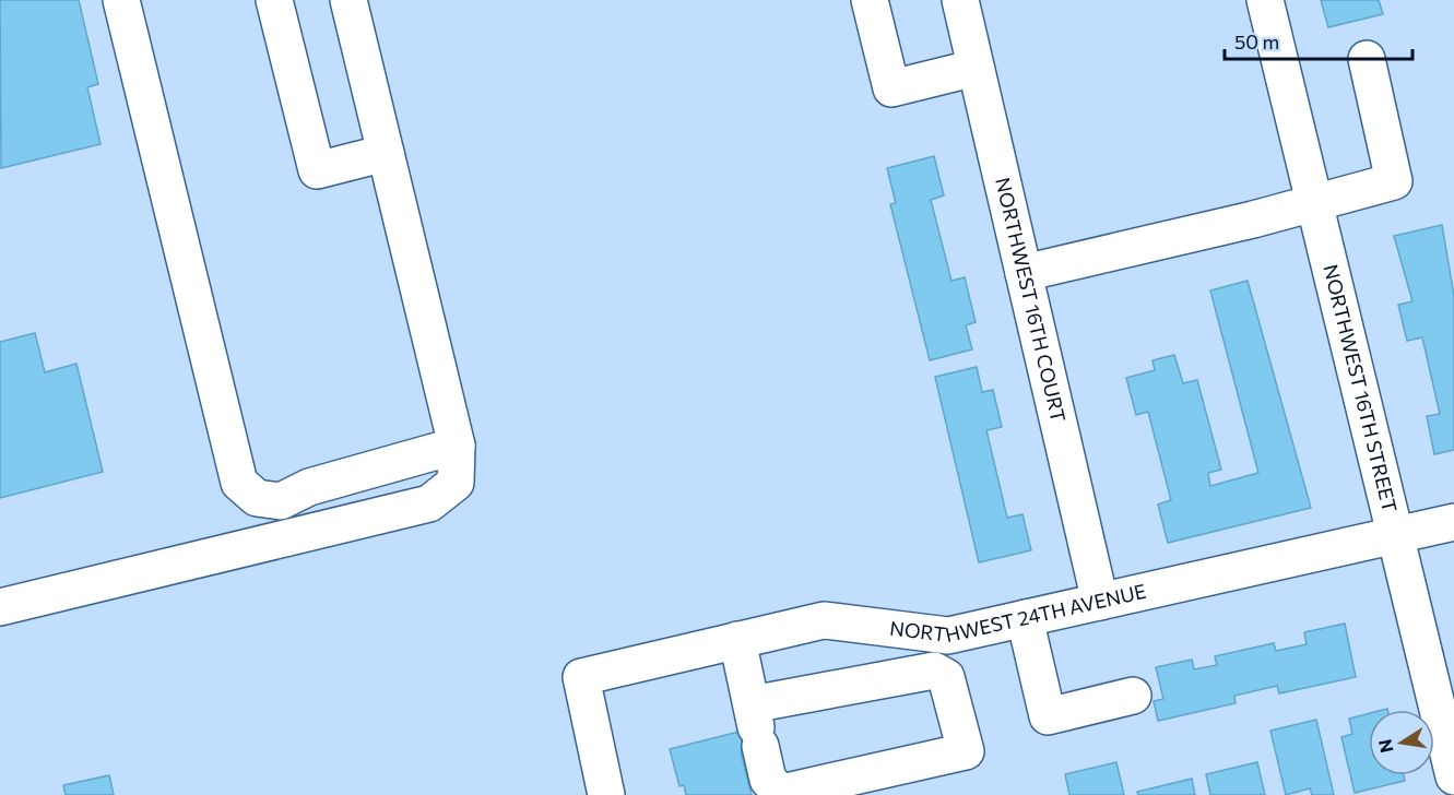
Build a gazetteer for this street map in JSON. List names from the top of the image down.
{
  "streets": {
    "street": ["NORTHWEST 16TH COURT", "NORTHWEST 16TH STREET", "NORTHWEST 24TH AVENUE"]
  },
  "crossings": [
    ["NORTHWEST 16TH COURT", "NORTHWEST 24TH AVENUE"],
    ["NORTHWEST 16TH STREET", "NORTHWEST 24TH AVENUE"]
  ],
  "scale_bar": "50 m",
  "north": "left"
}
